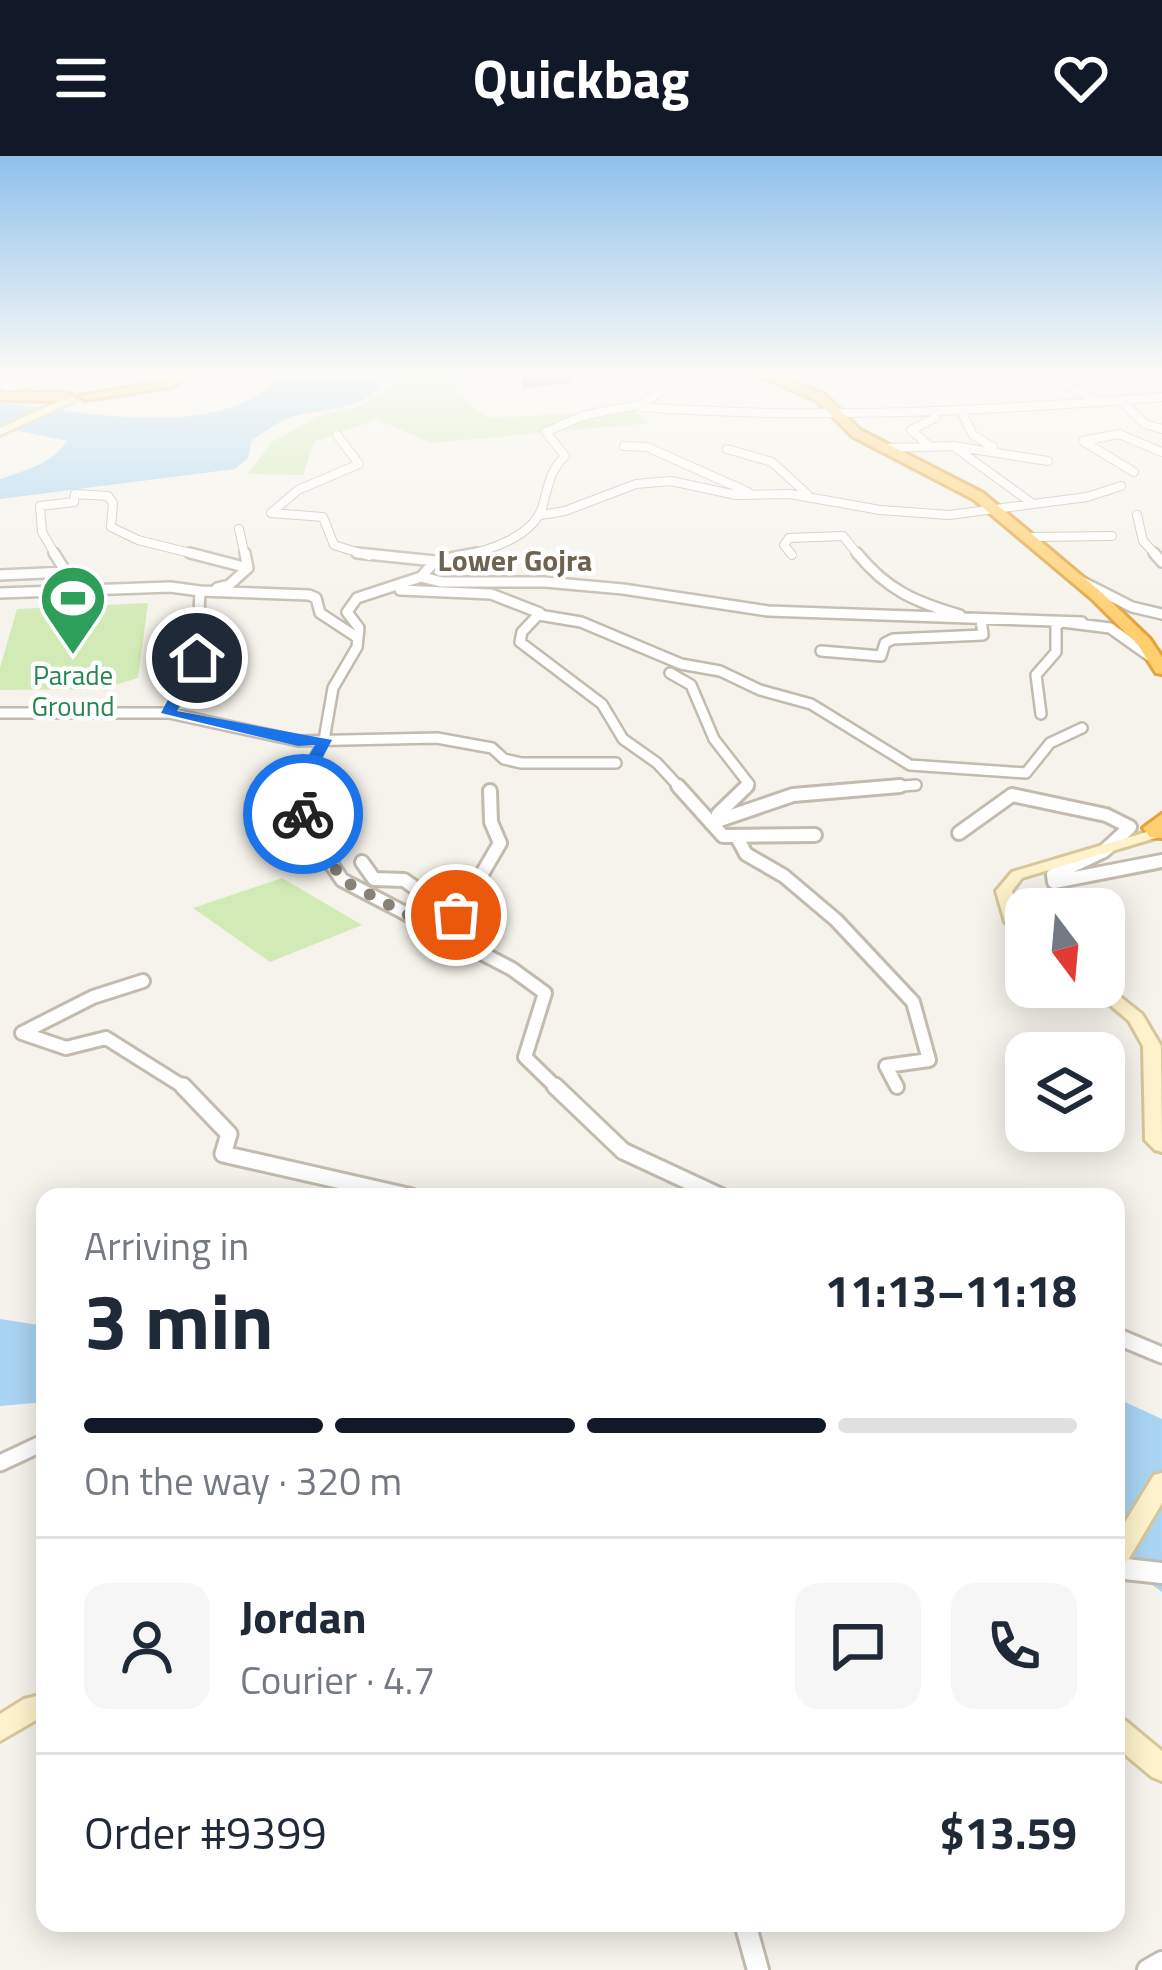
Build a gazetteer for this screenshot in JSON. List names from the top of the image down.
{
  "districts": ["Lower Gojra"],
  "places": {
    "sports": ["Parade Ground"]
  },
  "north": "bottom",
  "page": {
    "header": "Quickbag",
    "heading": ["3 min", "Arriving in", "11:13–11:18"],
    "panel": [
      "Jordan",
      "Courier · 4.7",
      "Order #9399",
      "$13.59"
    ],
    "bar": "On the way · 320 m"
  }
}
